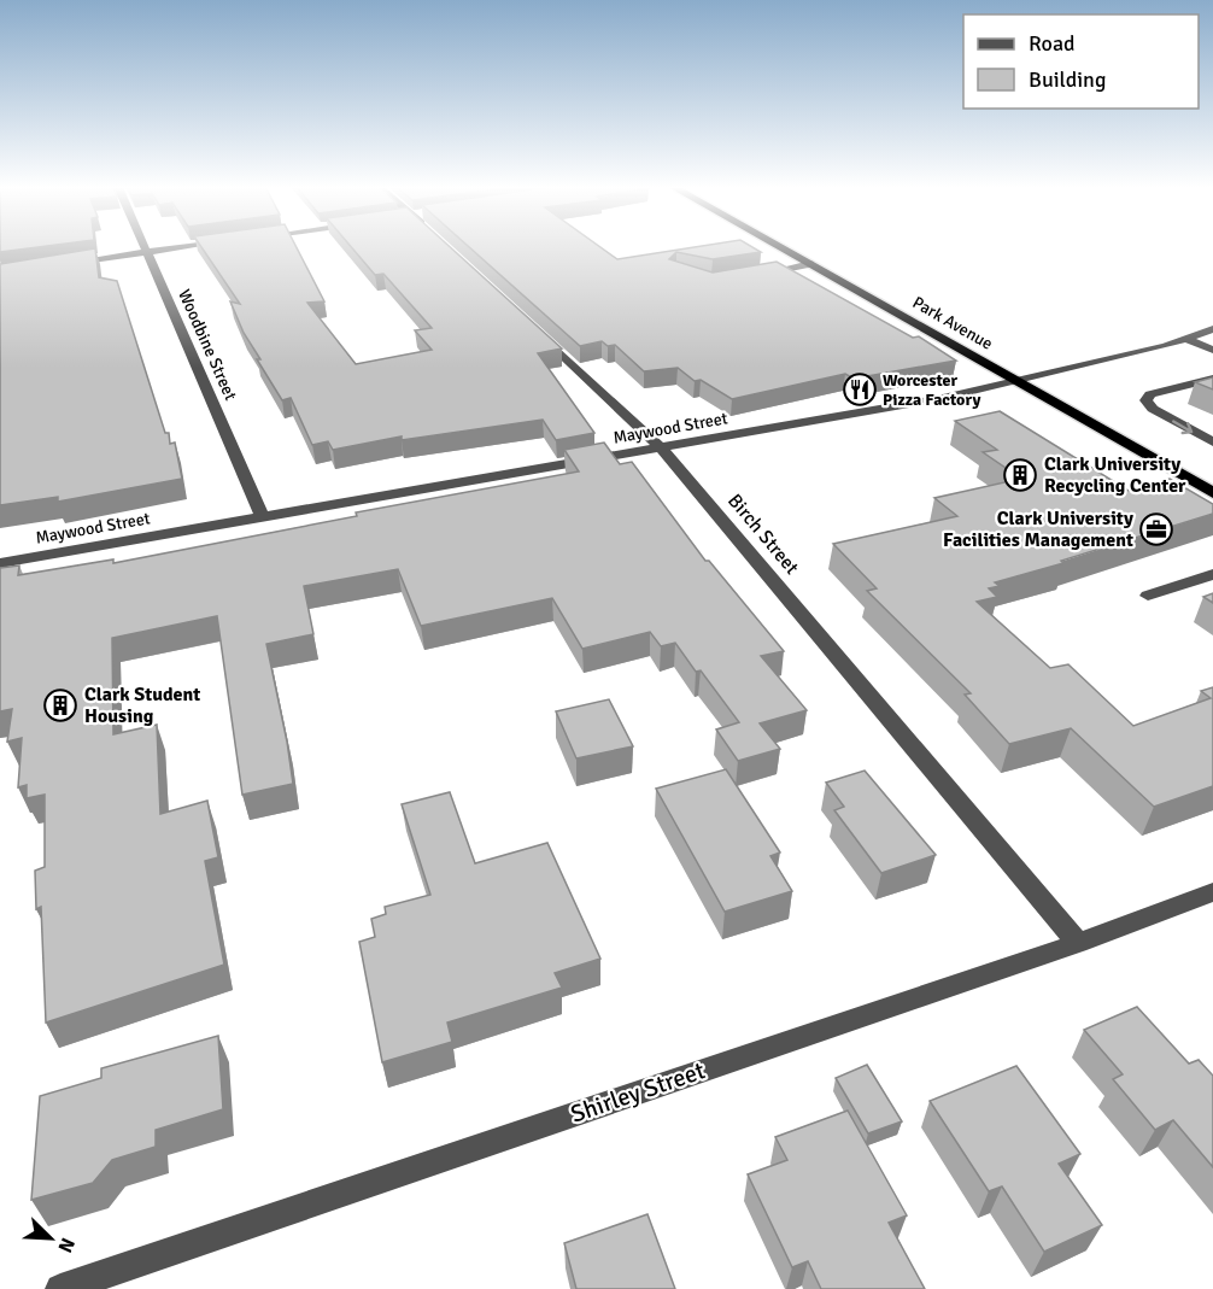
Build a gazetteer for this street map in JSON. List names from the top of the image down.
{
  "streets": {
    "highway": ["Park Avenue"],
    "street": [
      "Woodbine Street",
      "Maywood Street",
      "Birch Street",
      "Shirley Street"
    ]
  },
  "crossings": [
    ["Park Avenue", "Maywood Street"],
    ["Woodbine Street", "Maywood Street"],
    ["Maywood Street", "Birch Street"],
    ["Birch Street", "Shirley Street"]
  ],
  "places": {
    "restaurant": ["Worcester Pizza Factory"],
    "building": ["Clark University Recycling Center", "Clark Student Housing"],
    "office": ["Clark University Facilities Management"]
  },
  "legend": ["Road", "Building"],
  "north": "bottom right"
}
